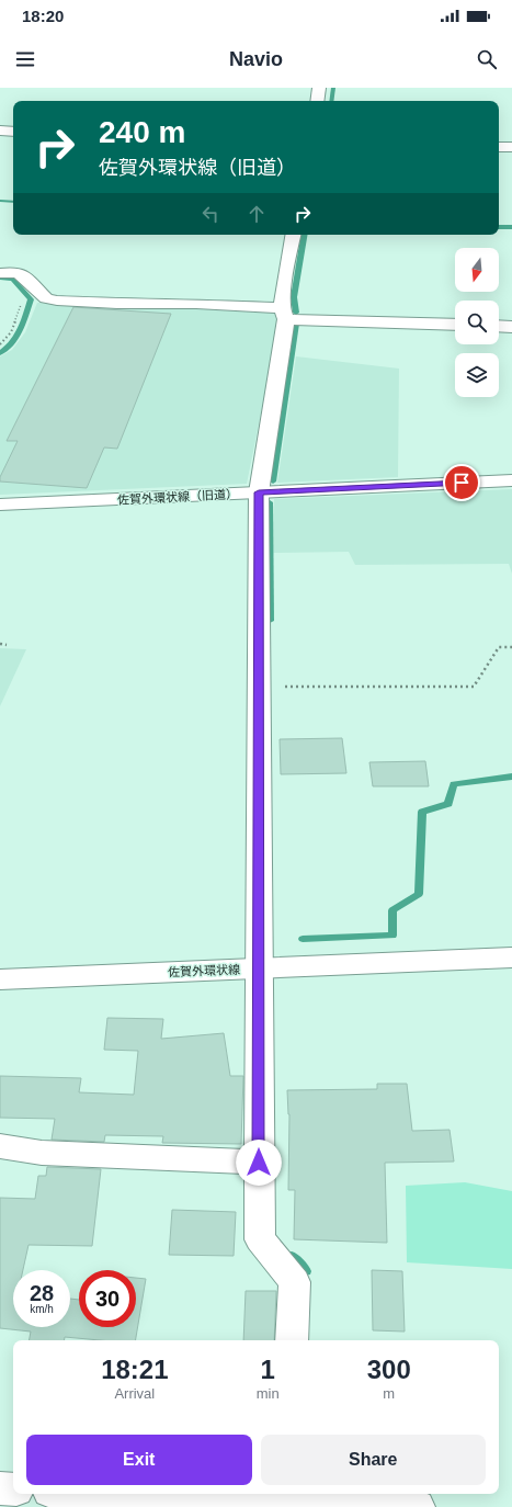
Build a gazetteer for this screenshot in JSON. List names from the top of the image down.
{
  "streets": {
    "street": ["佐賀外環状線（旧道）", "佐賀外環状線"]
  },
  "north": "bottom",
  "page": {
    "status": "18:20",
    "header": "Navio",
    "turn": ["240 m", "佐賀外環状線（旧道）"],
    "speed": "28 km/h",
    "limit": "30",
    "eta": [
      "18:21",
      "Arrival",
      "1",
      "min",
      "300",
      "m"
    ],
    "buttons": ["Exit", "Share"]
  }
}
